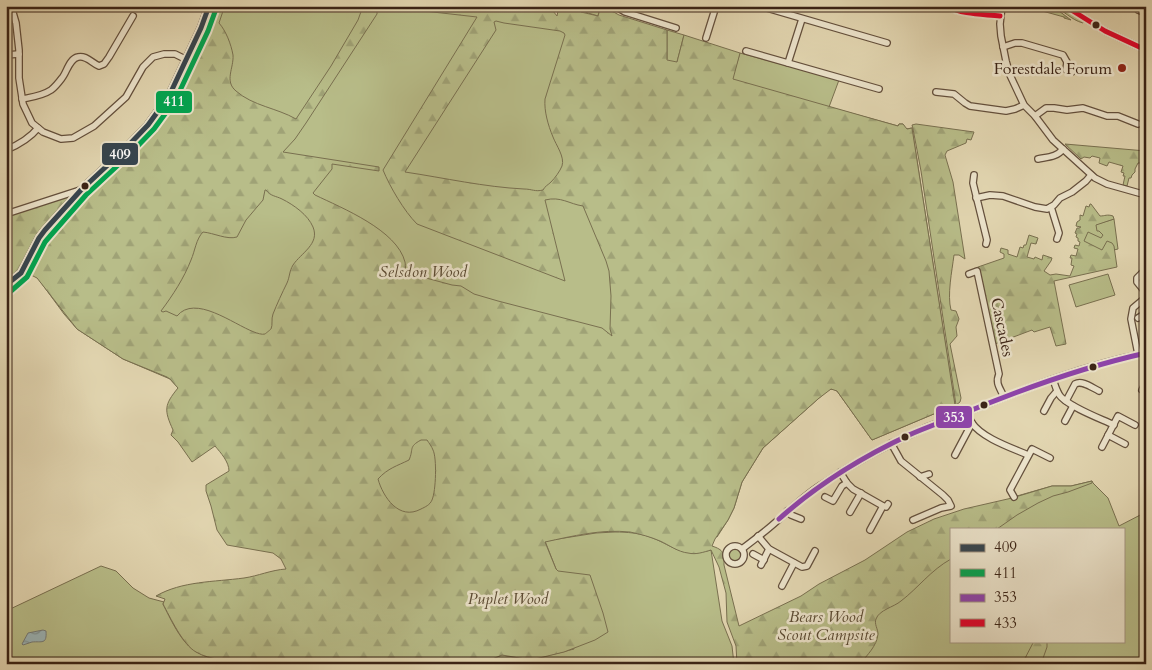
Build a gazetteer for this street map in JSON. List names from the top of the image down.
{
  "streets": {
    "street": ["Cascades"]
  },
  "parks": ["Selsdon Wood", "Puplet Wood", "Bears Wood Scout Campsite"],
  "places": ["Forestdale Forum"],
  "lines": [
    "transit line 409",
    "transit line 433",
    "transit line 411",
    "transit line 353"
  ],
  "legend": [
    "409",
    "411",
    "353",
    "433"
  ]
}
